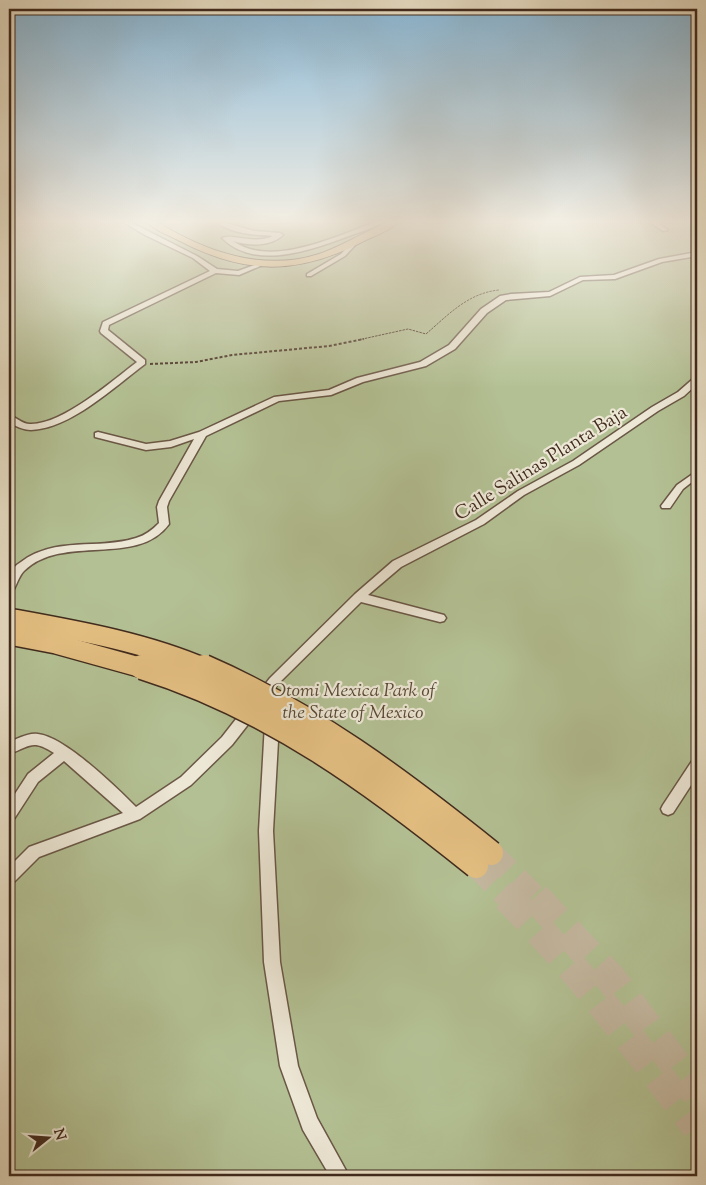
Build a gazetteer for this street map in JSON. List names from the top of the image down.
{
  "streets": {
    "street": ["Calle Salinas Planta Baja"]
  },
  "parks": ["Otomi Mexica Park of the State of Mexico"],
  "north": "right"
}
